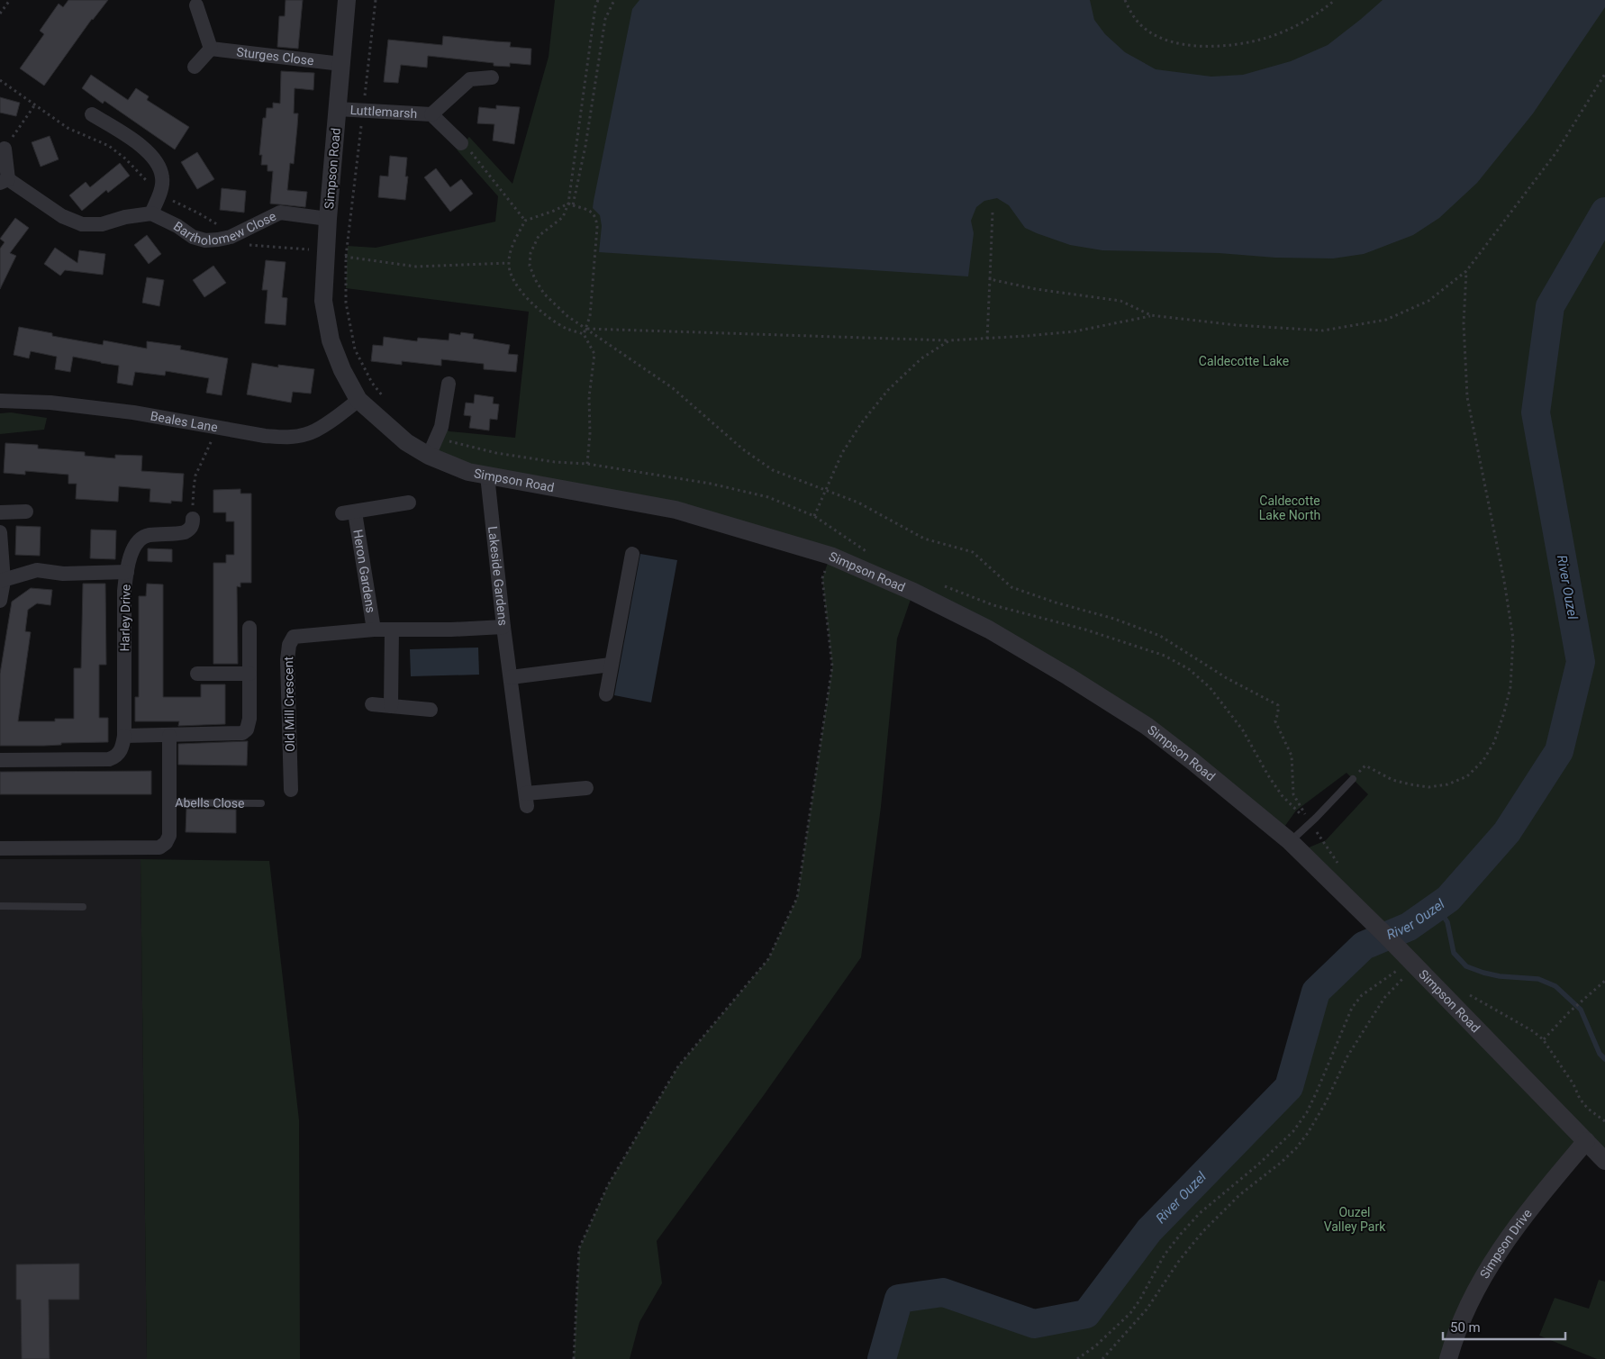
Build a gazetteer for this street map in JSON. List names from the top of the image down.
{
  "streets": {
    "street": [
      "Sturges Close",
      "Luttlemarsh",
      "Simpson Road",
      "Bartholomew Close",
      "Beales Lane",
      "Heron Gardens",
      "Lakeside Gardens",
      "Harley Drive",
      "Old Mill Crescent",
      "Abells Close",
      "Simpson Drive"
    ]
  },
  "crossings": [
    ["Sturges Close", "Simpson Road"],
    ["Luttlemarsh", "Simpson Road"],
    ["Simpson Road", "Bartholomew Close"],
    ["Simpson Road", "Beales Lane"],
    ["Simpson Road", "Lakeside Gardens"],
    ["Simpson Road", "Simpson Drive"],
    ["Heron Gardens", "Old Mill Crescent"],
    ["Lakeside Gardens", "Old Mill Crescent"]
  ],
  "water": ["River Ouzel"],
  "parks": ["Caldecotte Lake", "Caldecotte Lake North", "Ouzel Valley Park"],
  "scale_bar": "50 m"
}
